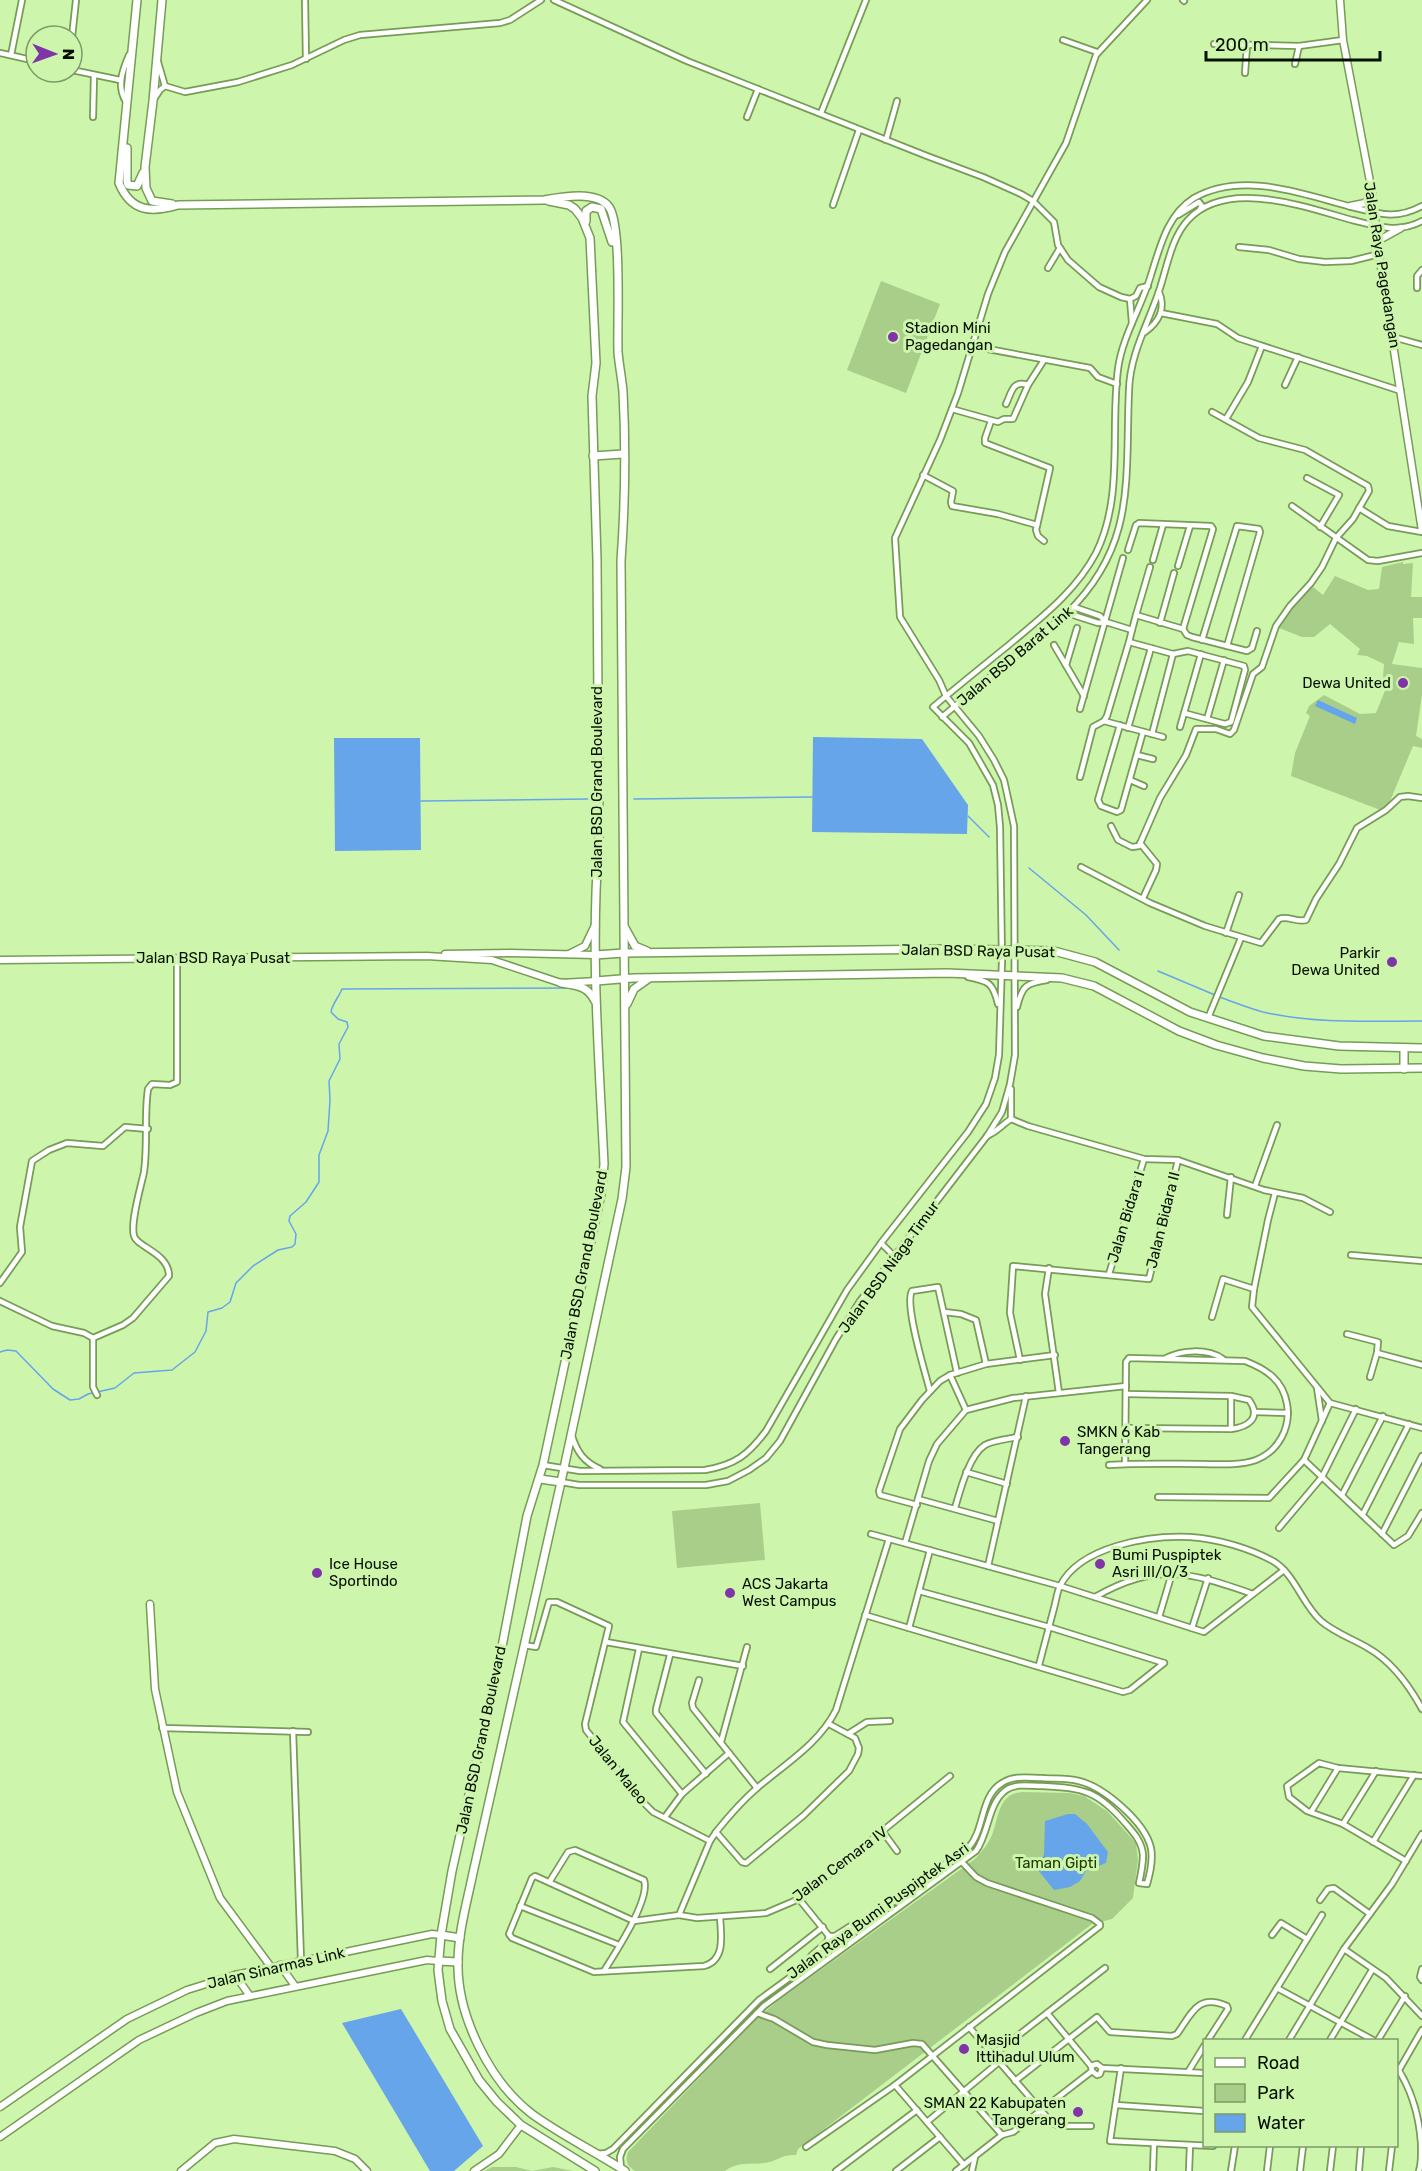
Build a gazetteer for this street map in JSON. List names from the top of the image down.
{
  "streets": {
    "main road": ["Jalan BSD Grand Boulevard", "Jalan BSD Raya Pusat"],
    "street": [
      "Jalan Raya Pagedangan",
      "Jalan BSD Barat Link",
      "Jalan Bidara I",
      "Jalan Bidara II",
      "Jalan BSD Niaga Timur",
      "Jalan Maleo",
      "Jalan Cemara IV",
      "Jalan Raya Bumi Puspiptek Asri",
      "Jalan Sinarmas Link"
    ]
  },
  "crossings": [
    ["Jalan BSD Barat Link", "Jalan BSD Niaga Timur"],
    ["Jalan BSD Grand Boulevard", "Jalan BSD Raya Pusat"],
    ["Jalan BSD Grand Boulevard", "Jalan BSD Niaga Timur"],
    ["Jalan BSD Grand Boulevard", "Jalan Raya Bumi Puspiptek Asri"],
    ["Jalan BSD Grand Boulevard", "Jalan Sinarmas Link"],
    ["Jalan BSD Raya Pusat", "Jalan BSD Niaga Timur"],
    ["Jalan Bidara I", "Jalan Bidara II"]
  ],
  "parks": ["Taman Gipti"],
  "places": [
    "Stadion Mini Pagedangan",
    "Dewa United",
    "Parkir Dewa United",
    "SMKN 6 Kab Tangerang",
    "Bumi Puspiptek Asri III/O/3",
    "Ice House Sportindo",
    "ACS Jakarta West Campus",
    "Masjid Ittihadul Ulum",
    "SMAN 22 Kabupaten Tangerang"
  ],
  "legend": ["Road", "Park", "Water"],
  "scale_bar": "200 m",
  "north": "right"
}
